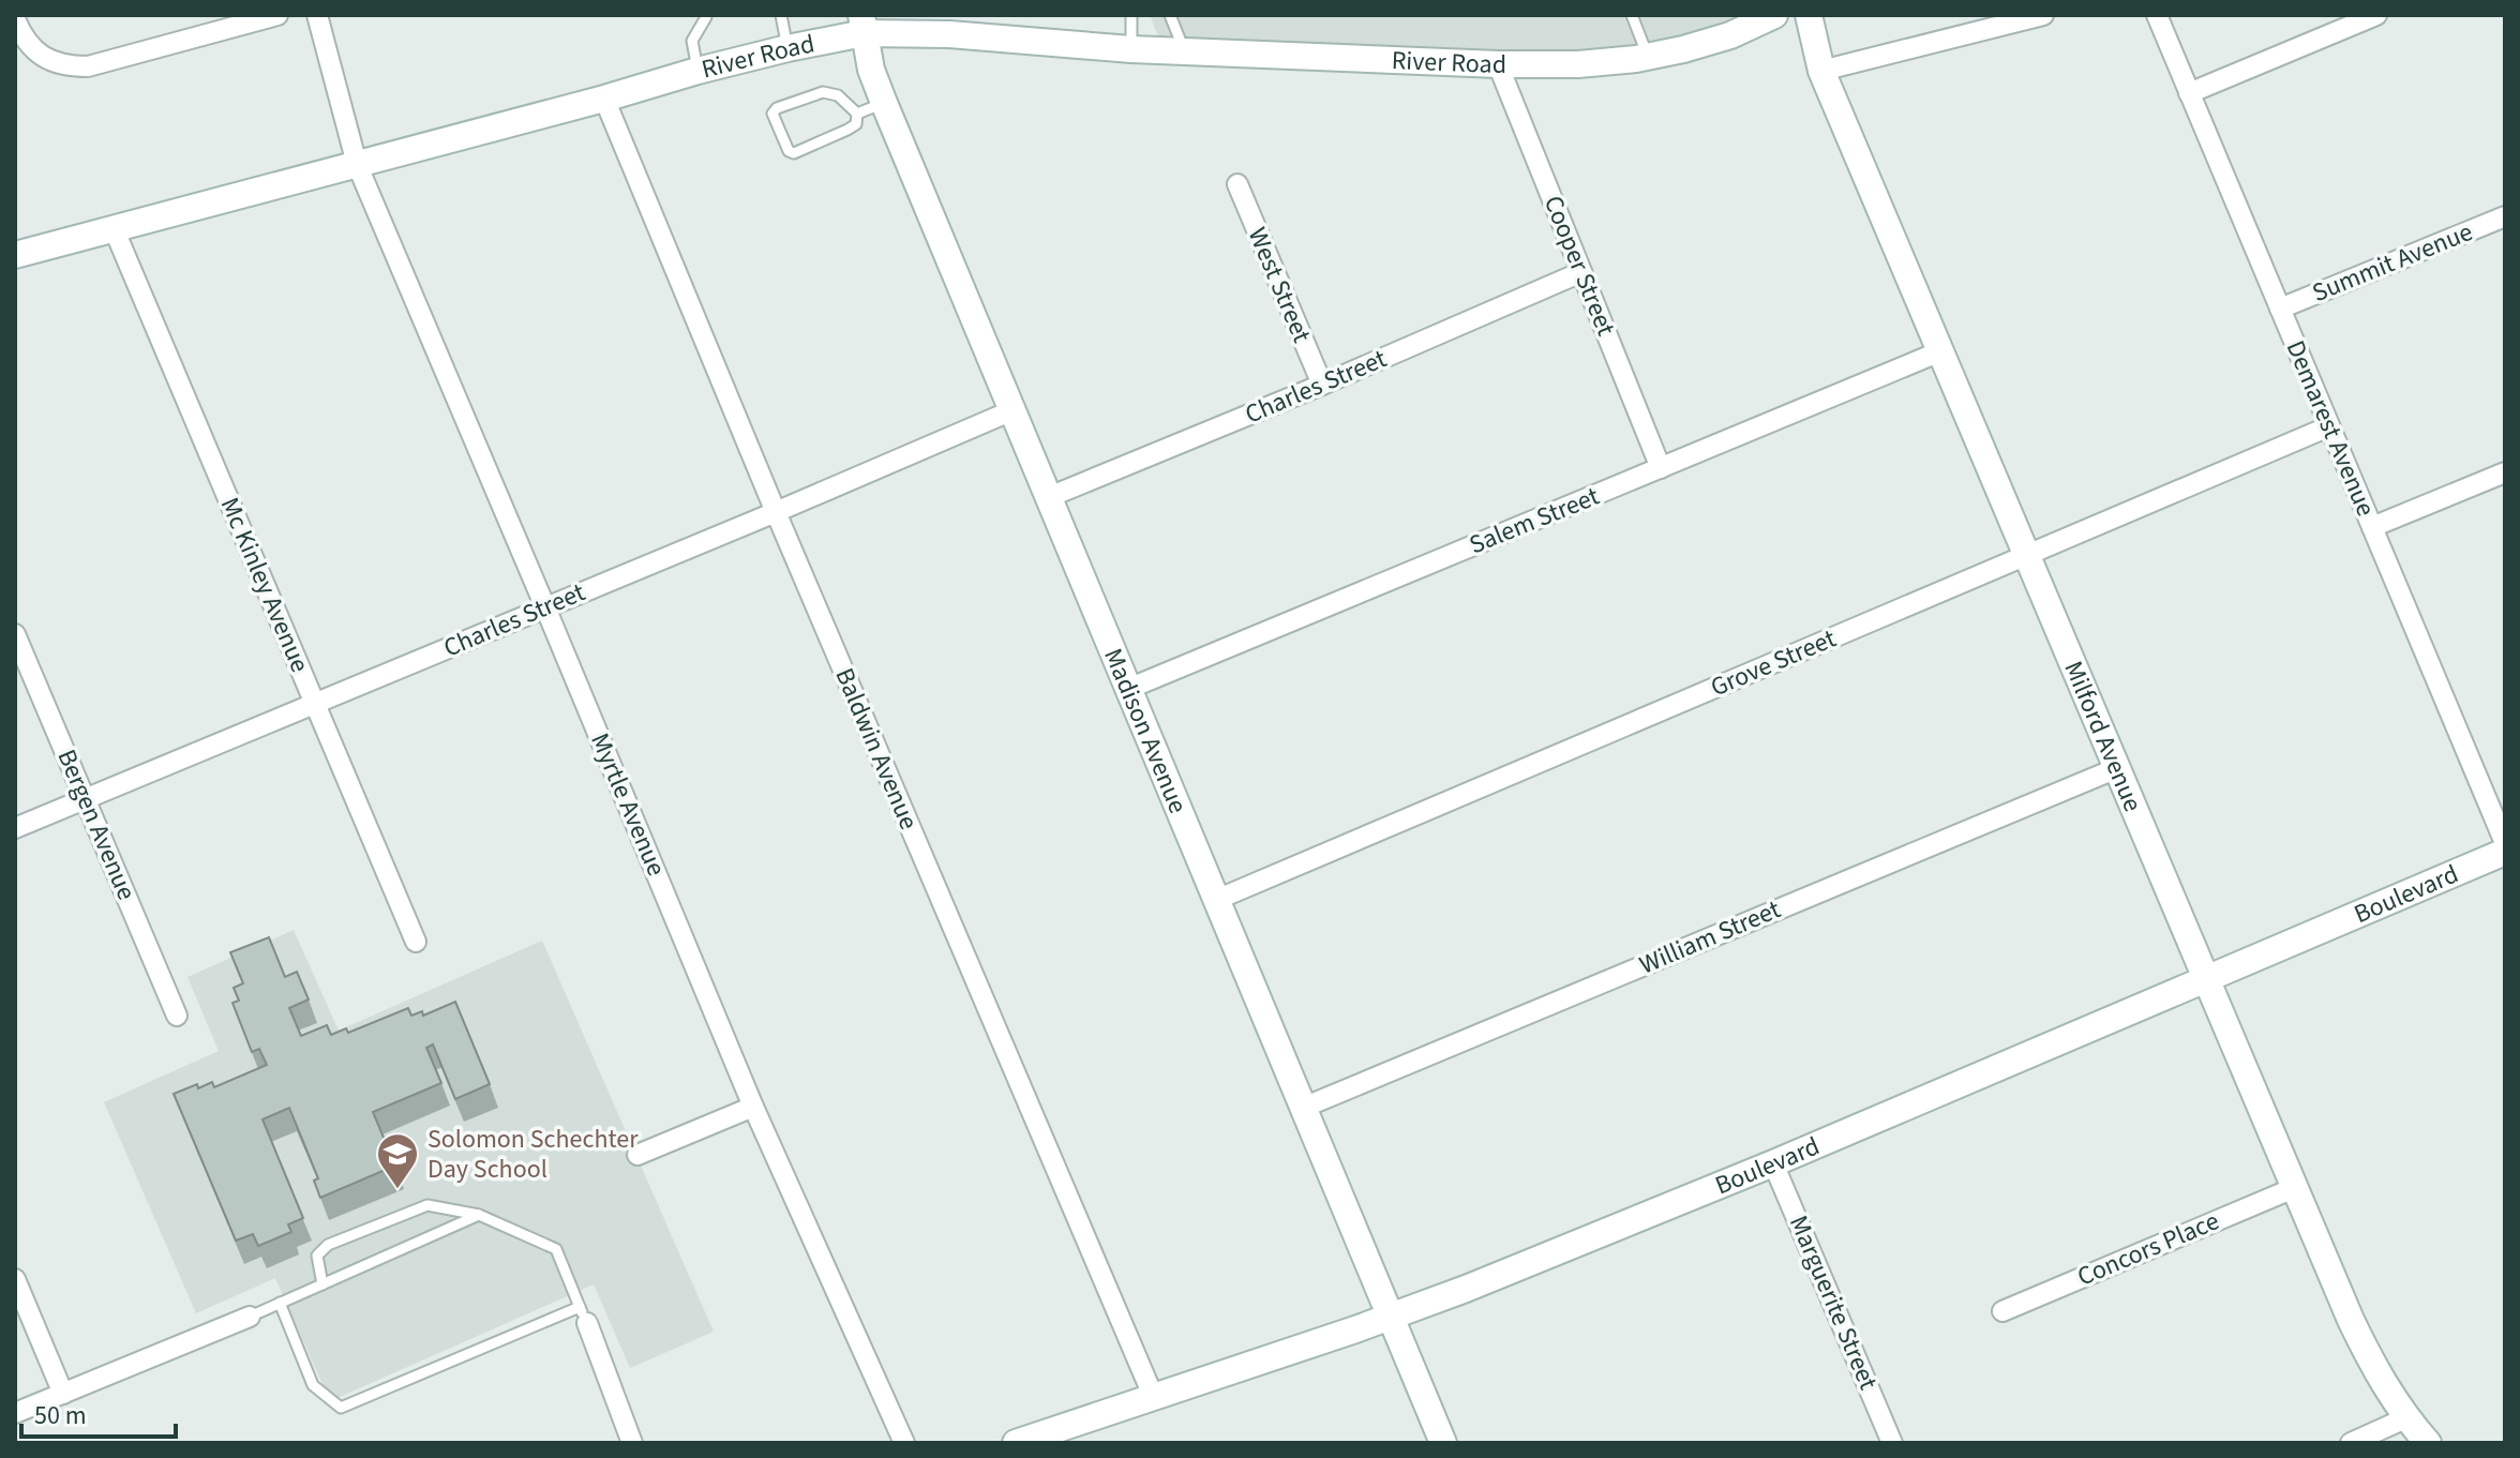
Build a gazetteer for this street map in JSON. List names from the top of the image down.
{
  "streets": {
    "street": [
      "River Road",
      "Summit Avenue",
      "Cooper Street",
      "West Street",
      "Charles Street",
      "Demarest Avenue",
      "Salem Street",
      "Mc Kinley Avenue",
      "Grove Street",
      "Madison Avenue",
      "Milford Avenue",
      "Baldwin Avenue",
      "Myrtle Avenue",
      "Bergen Avenue",
      "Boulevard",
      "William Street",
      "Concors Place",
      "Marguerite Street"
    ]
  },
  "crossings": [
    ["River Road", "Cooper Street"],
    ["River Road", "Mc Kinley Avenue"],
    ["River Road", "Madison Avenue"],
    ["River Road", "Baldwin Avenue"],
    ["River Road", "Myrtle Avenue"],
    ["Summit Avenue", "Demarest Avenue"],
    ["Cooper Street", "Charles Street"],
    ["Cooper Street", "Salem Street"],
    ["West Street", "Charles Street"],
    ["Charles Street", "Mc Kinley Avenue"],
    ["Charles Street", "Madison Avenue"],
    ["Charles Street", "Baldwin Avenue"],
    ["Charles Street", "Myrtle Avenue"],
    ["Charles Street", "Bergen Avenue"],
    ["Demarest Avenue", "Grove Street"],
    ["Salem Street", "Madison Avenue"],
    ["Salem Street", "Milford Avenue"],
    ["Grove Street", "Madison Avenue"],
    ["Grove Street", "Milford Avenue"],
    ["Madison Avenue", "Boulevard"],
    ["Madison Avenue", "William Street"],
    ["Milford Avenue", "Boulevard"],
    ["Milford Avenue", "William Street"],
    ["Milford Avenue", "Concors Place"],
    ["Baldwin Avenue", "Boulevard"],
    ["Boulevard", "Marguerite Street"]
  ],
  "places": {
    "school or university": ["Solomon Schechter Day School"]
  },
  "scale_bar": "50 m"
}
